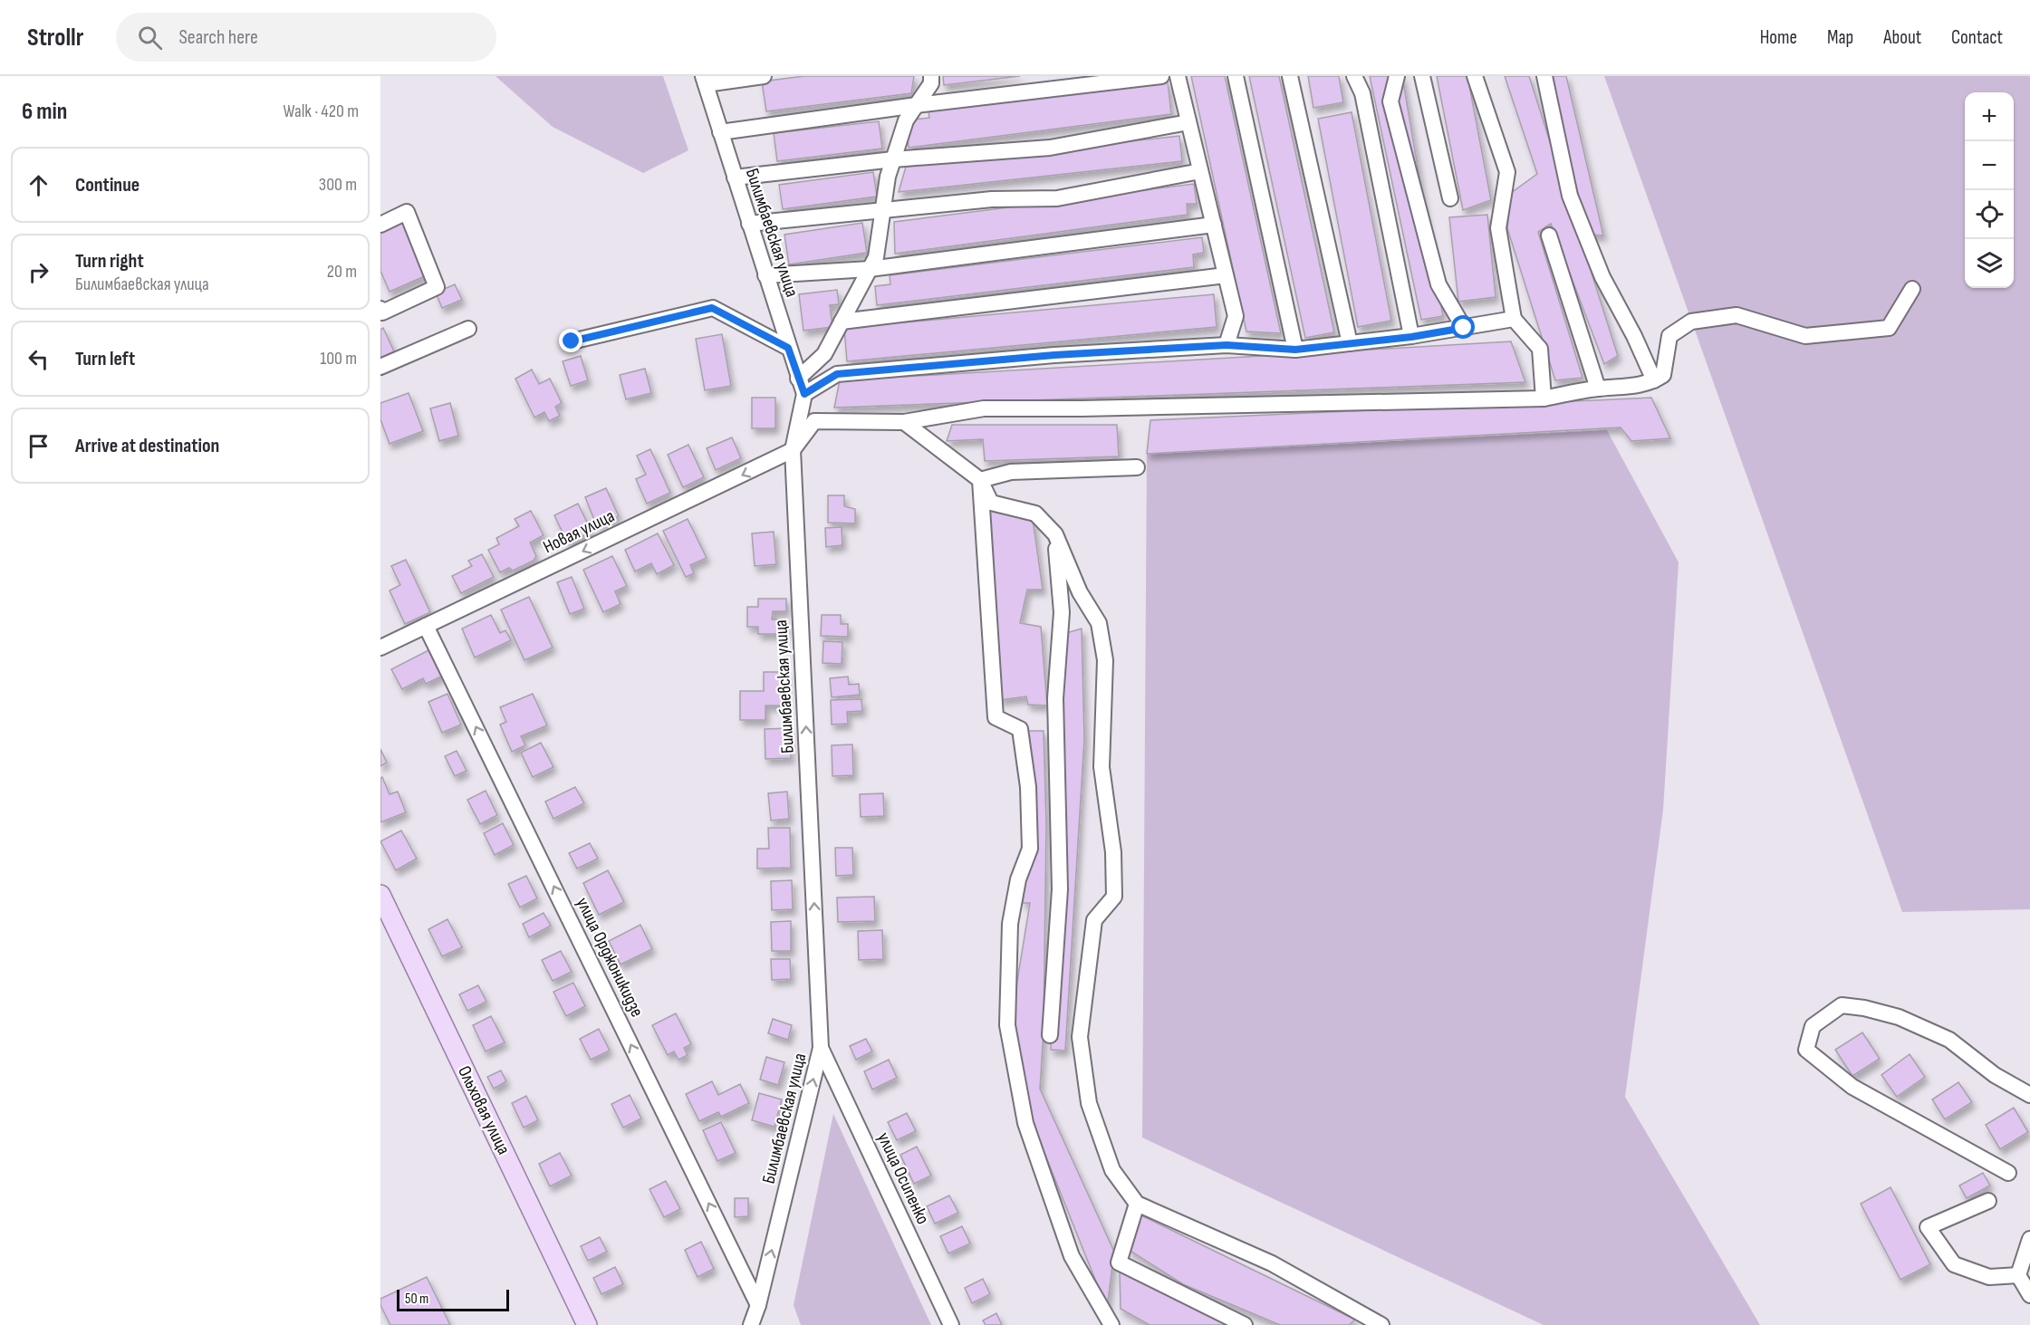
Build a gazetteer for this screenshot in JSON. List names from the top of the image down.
{
  "streets": {
    "main road": ["Ольховая улица"],
    "street": [
      "Билимбаевская улица",
      "Новая улица",
      "улица Орджоникидзе",
      "улица Осипенко"
    ]
  },
  "crossings": [
    ["Билимбаевская улица", "Новая улица"],
    ["Билимбаевская улица", "улица Орджоникидзе"],
    ["Билимбаевская улица", "улица Осипенко"],
    ["Новая улица", "улица Орджоникидзе"]
  ],
  "one_way": ["Билимбаевская улица", "Новая улица", "улица Орджоникидзе"],
  "scale_bar": "50 m",
  "page": {
    "header": "Strollr",
    "search": "Search here",
    "nav": [
      "Home",
      "Map",
      "About",
      "Contact"
    ],
    "heading": ["6 min", "Walk · 420 m"],
    "map_buttons": ["+", "−"],
    "list": [
      ["Continue", "300 m"],
      ["Turn right", "Билимбаевская улица", "20 m"],
      ["Turn left", "100 m"],
      "Arrive at destination"
    ],
    "scale": "50 m"
  }
}
